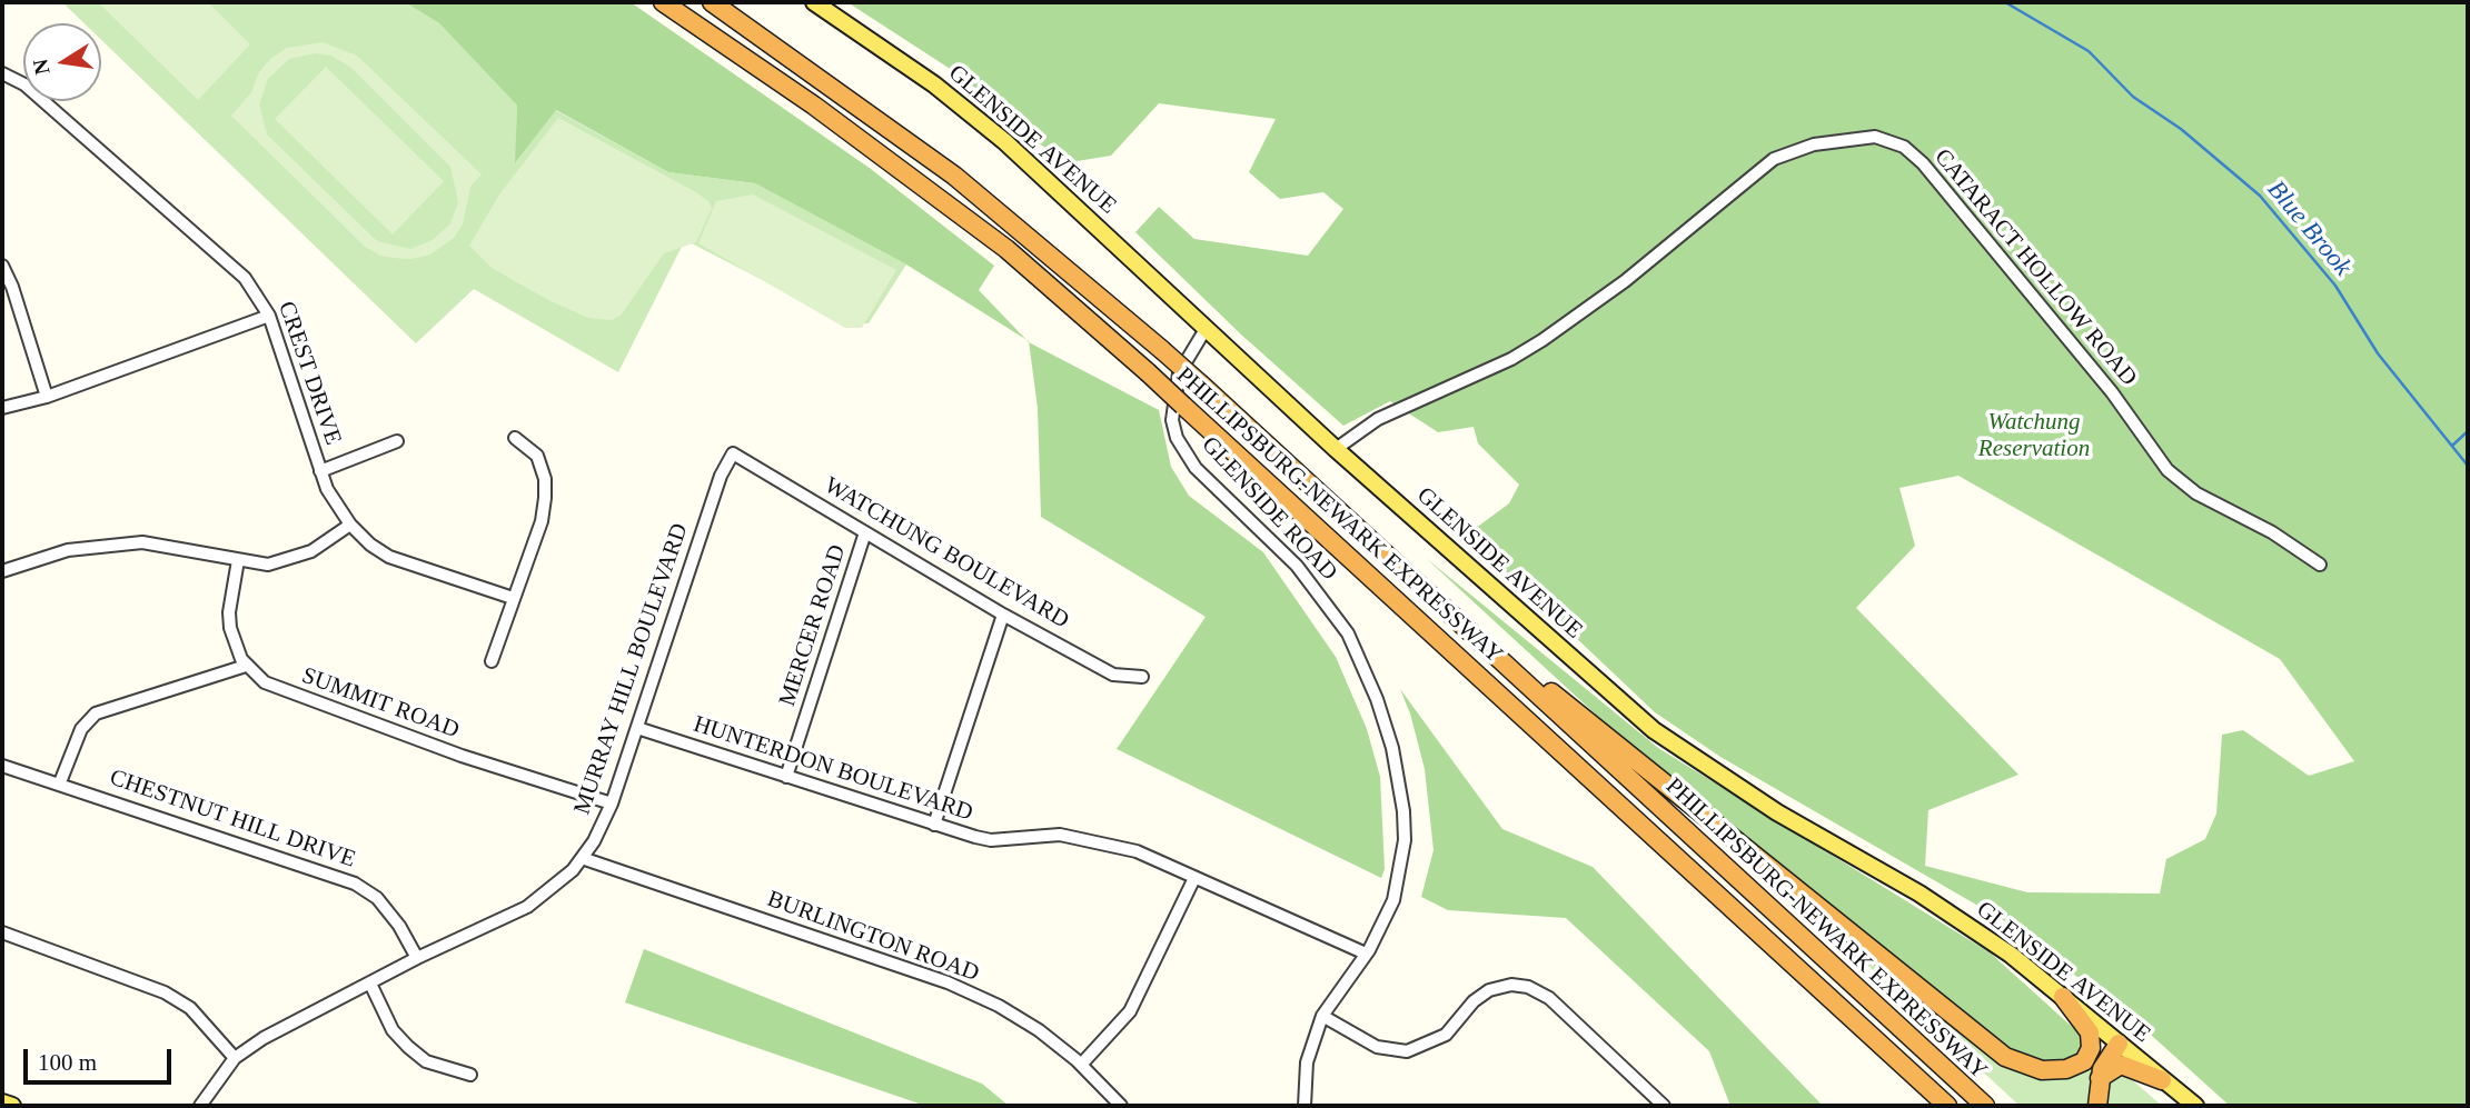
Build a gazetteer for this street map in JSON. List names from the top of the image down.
{
  "streets": {
    "highway": ["PHILLIPSBURG-NEWARK EXPRESSWAY"],
    "main road": ["GLENSIDE AVENUE"],
    "street": [
      "CATARACT HOLLOW ROAD",
      "CREST DRIVE",
      "GLENSIDE ROAD",
      "WATCHUNG BOULEVARD",
      "MERCER ROAD",
      "MURRAY HILL BOULEVARD",
      "SUMMIT ROAD",
      "HUNTERDON BOULEVARD",
      "CHESTNUT HILL DRIVE",
      "BURLINGTON ROAD"
    ]
  },
  "crossings": [
    ["GLENSIDE AVENUE", "CATARACT HOLLOW ROAD"],
    ["GLENSIDE AVENUE", "GLENSIDE ROAD"],
    ["GLENSIDE ROAD", "HUNTERDON BOULEVARD"],
    ["WATCHUNG BOULEVARD", "MERCER ROAD"],
    ["WATCHUNG BOULEVARD", "MURRAY HILL BOULEVARD"],
    ["MERCER ROAD", "HUNTERDON BOULEVARD"],
    ["MURRAY HILL BOULEVARD", "SUMMIT ROAD"],
    ["MURRAY HILL BOULEVARD", "HUNTERDON BOULEVARD"],
    ["MURRAY HILL BOULEVARD", "CHESTNUT HILL DRIVE"],
    ["MURRAY HILL BOULEVARD", "BURLINGTON ROAD"]
  ],
  "water": ["Blue Brook"],
  "parks": ["Watchung Reservation"],
  "scale_bar": "100 m",
  "north": "left"
}
